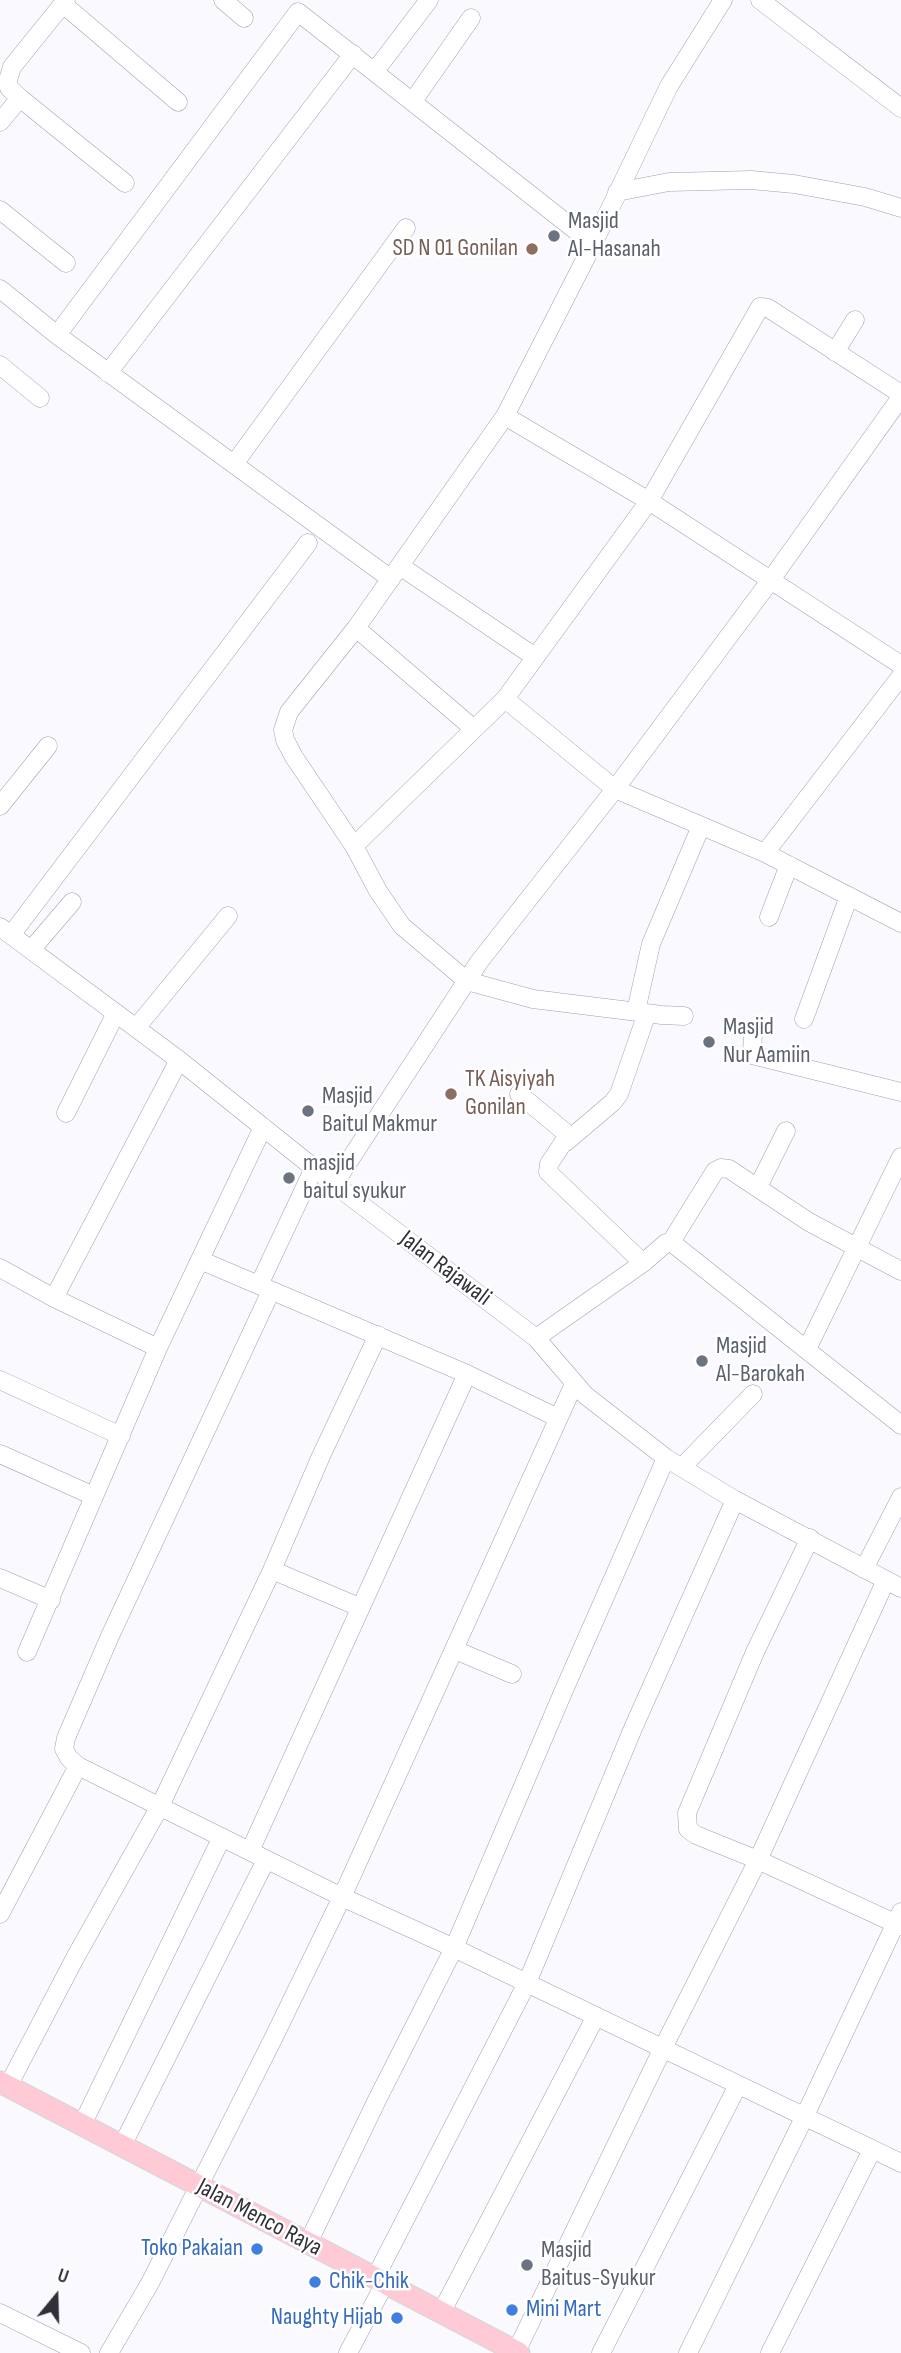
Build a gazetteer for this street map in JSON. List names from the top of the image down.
{
  "streets": {
    "main road": ["Jalan Menco Raya"],
    "street": ["Jalan Rajawali"]
  },
  "places": [
    "Masjid Al-Hasanah",
    "SD N 01 Gonilan",
    "Masjid Nur Aamiin",
    "TK Aisyiyah Gonilan",
    "Masjid Baitul Makmur",
    "masjid baitul syukur",
    "Masjid Al-Barokah",
    "Toko Pakaian",
    "Masjid Baitus-Syukur",
    "Chik-Chik",
    "Mini Mart",
    "Naughty Hijab"
  ],
  "north": "top"
}
